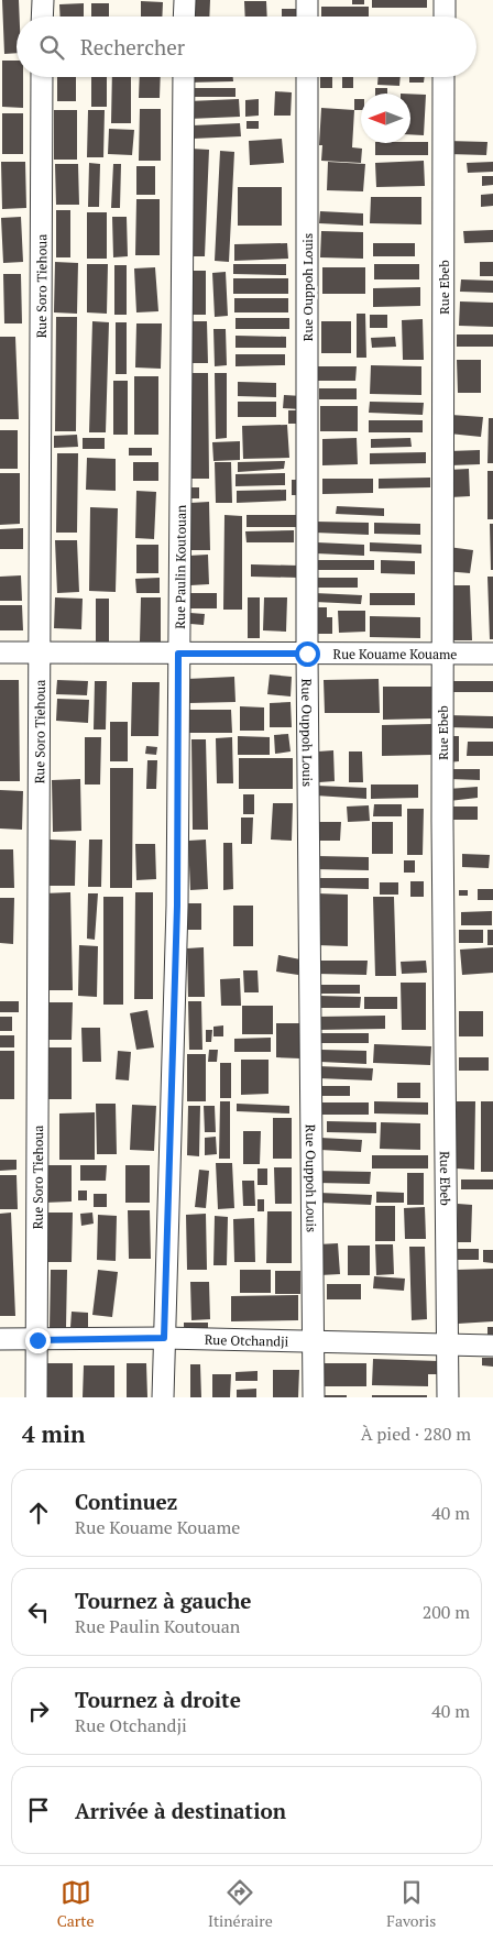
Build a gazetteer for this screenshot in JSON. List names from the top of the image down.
{
  "streets": {
    "street": [
      "Rue Soro Tiehoua",
      "Rue Ouppoh Louis",
      "Rue Ebeb",
      "Rue Paulin Koutouan",
      "Rue Kouame Kouame",
      "Rue Otchandji"
    ]
  },
  "crossings": [
    ["Rue Soro Tiehoua", "Rue Kouame Kouame"],
    ["Rue Soro Tiehoua", "Rue Otchandji"],
    ["Rue Ouppoh Louis", "Rue Kouame Kouame"],
    ["Rue Ouppoh Louis", "Rue Otchandji"],
    ["Rue Ebeb", "Rue Kouame Kouame"],
    ["Rue Ebeb", "Rue Otchandji"],
    ["Rue Paulin Koutouan", "Rue Kouame Kouame"],
    ["Rue Paulin Koutouan", "Rue Otchandji"]
  ],
  "north": "left",
  "page": {
    "search": "Rechercher",
    "heading": ["4 min", "À pied · 280 m"],
    "list": [
      ["Continuez", "Rue Kouame Kouame", "40 m"],
      ["Tournez à gauche", "Rue Paulin Koutouan", "200 m"],
      ["Tournez à droite", "Rue Otchandji", "40 m"],
      "Arrivée à destination"
    ],
    "nav": ["Carte", "Itinéraire", "Favoris"]
  }
}
